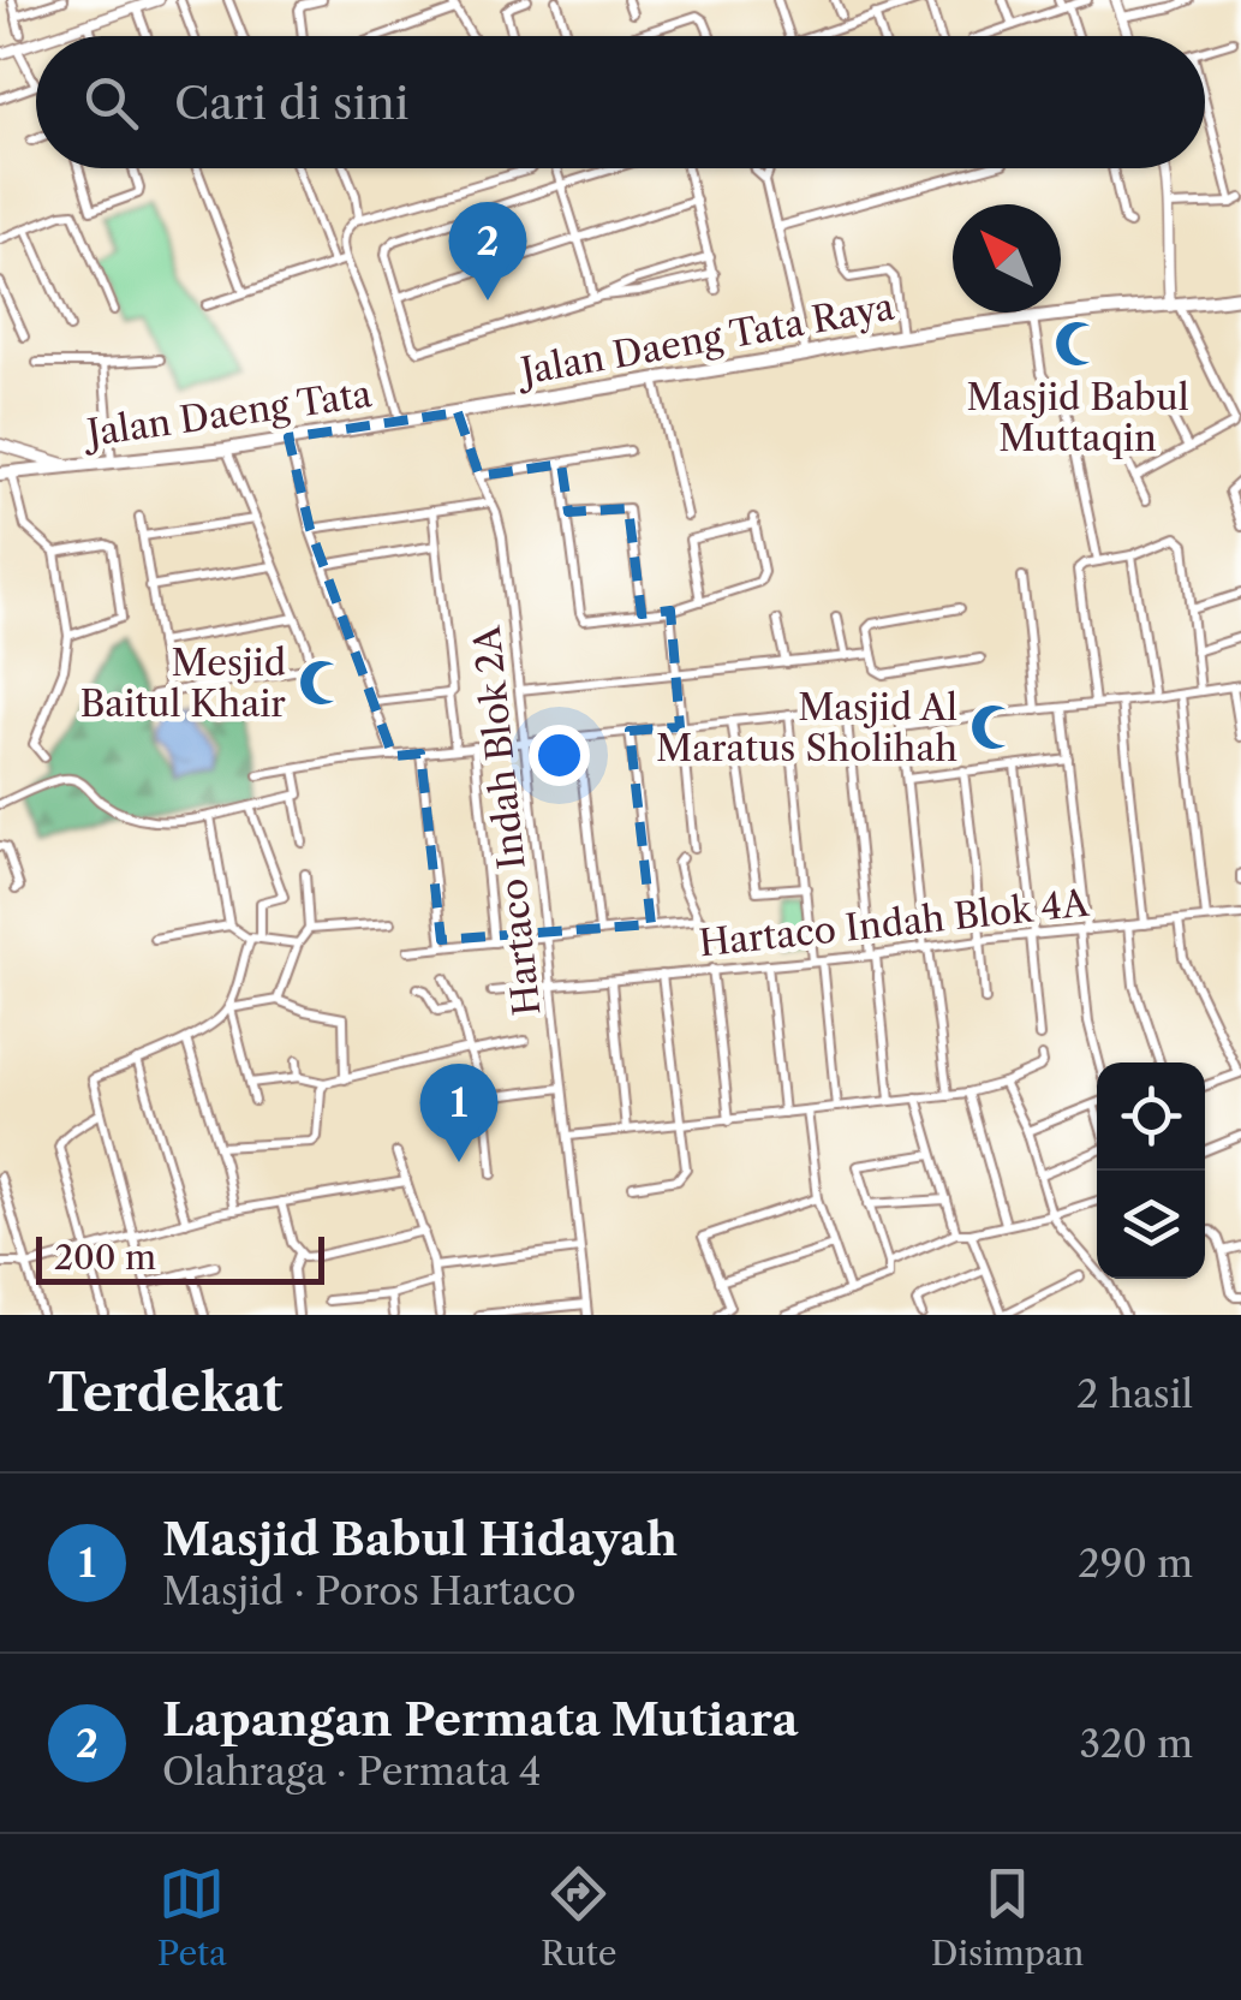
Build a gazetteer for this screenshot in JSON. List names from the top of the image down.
{
  "streets": {
    "main road": ["Jalan Daeng Tata Raya", "Jalan Daeng Tata"],
    "street": ["Hartaco Indah Blok 2A", "Hartaco Indah Blok 4A"]
  },
  "crossings": [
    ["Jalan Daeng Tata Raya", "Jalan Daeng Tata"],
    ["Jalan Daeng Tata Raya", "Hartaco Indah Blok 2A"],
    ["Hartaco Indah Blok 2A", "Hartaco Indah Blok 4A"]
  ],
  "places": {
    "mosque": ["Masjid Babul Muttaqin", "Mesjid Baitul Khair", "Masjid Al Maratus Sholihah"]
  },
  "scale_bar": "200 m",
  "north": "top left",
  "page": {
    "search": "Cari di sini",
    "pins": ["2", "1"],
    "scale": "200 m",
    "heading": ["Terdekat", "2 hasil"],
    "list": [
      {
        "mark": "1",
        "name": "Masjid Babul Hidayah",
        "note": "Masjid · Poros Hartaco",
        "value": "290 m"
      },
      {
        "mark": "2",
        "name": "Lapangan Permata Mutiara",
        "note": "Olahraga · Permata 4",
        "value": "320 m"
      }
    ],
    "nav": ["Peta", "Rute", "Disimpan"]
  }
}
